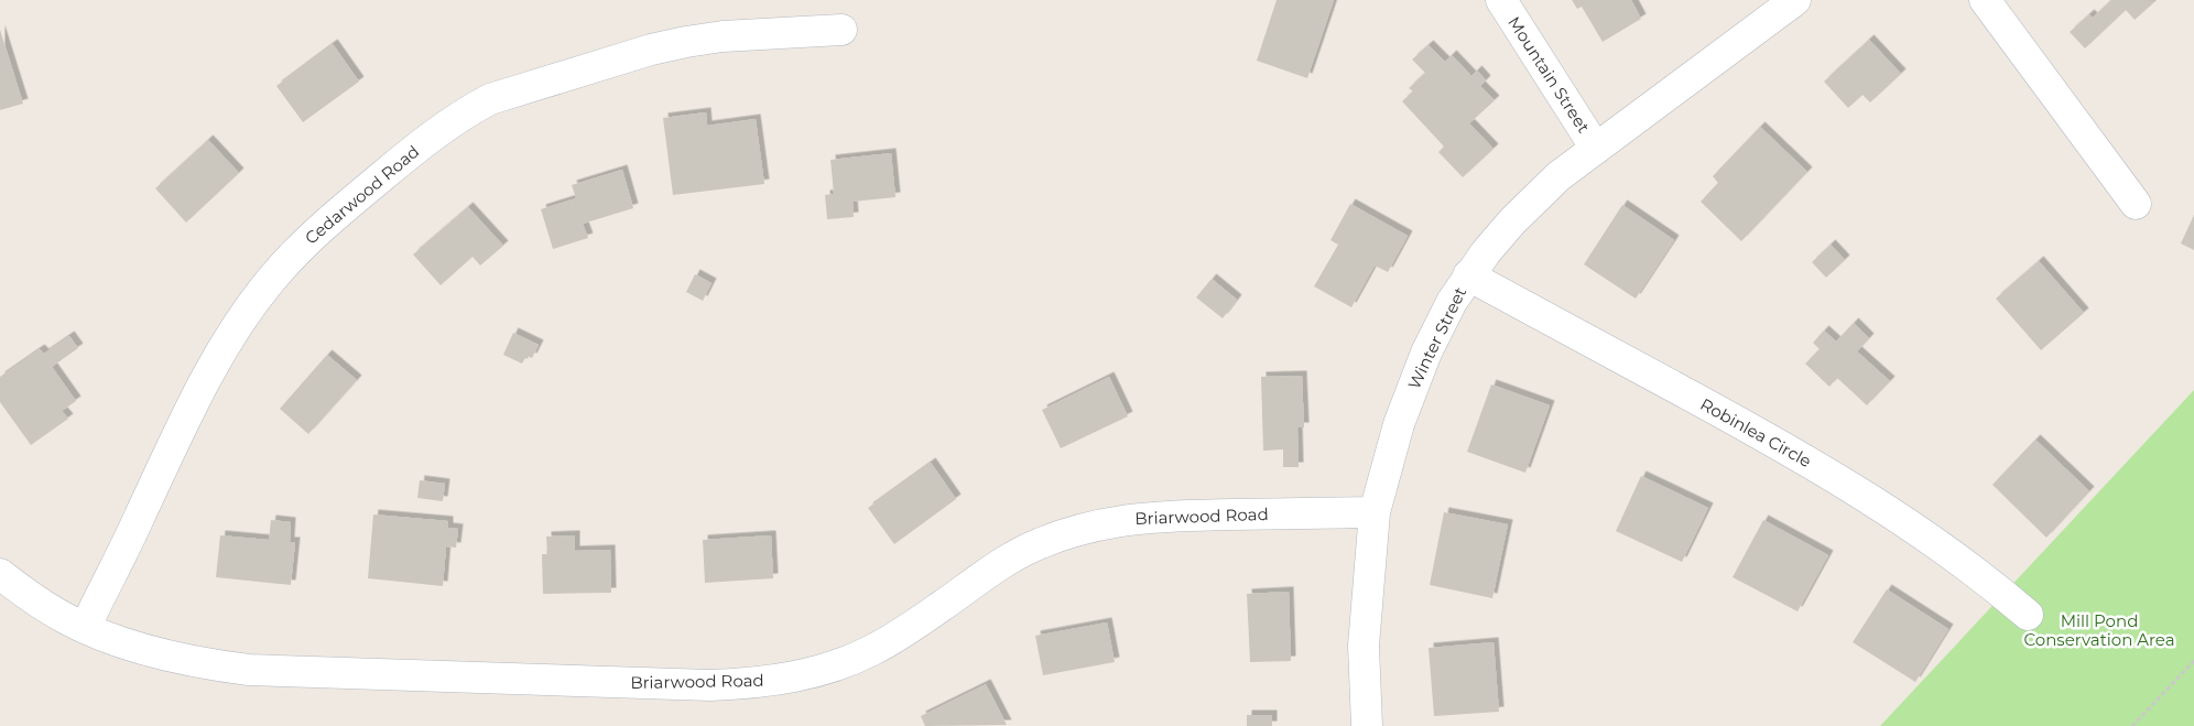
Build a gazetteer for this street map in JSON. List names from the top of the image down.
{
  "streets": {
    "street": [
      "Mountain Street",
      "Cedarwood Road",
      "Winter Street",
      "Robinlea Circle",
      "Briarwood Road"
    ]
  },
  "crossings": [
    ["Mountain Street", "Winter Street"],
    ["Cedarwood Road", "Briarwood Road"],
    ["Winter Street", "Robinlea Circle"],
    ["Winter Street", "Briarwood Road"]
  ],
  "parks": ["Mill Pond Conservation Area"]
}
